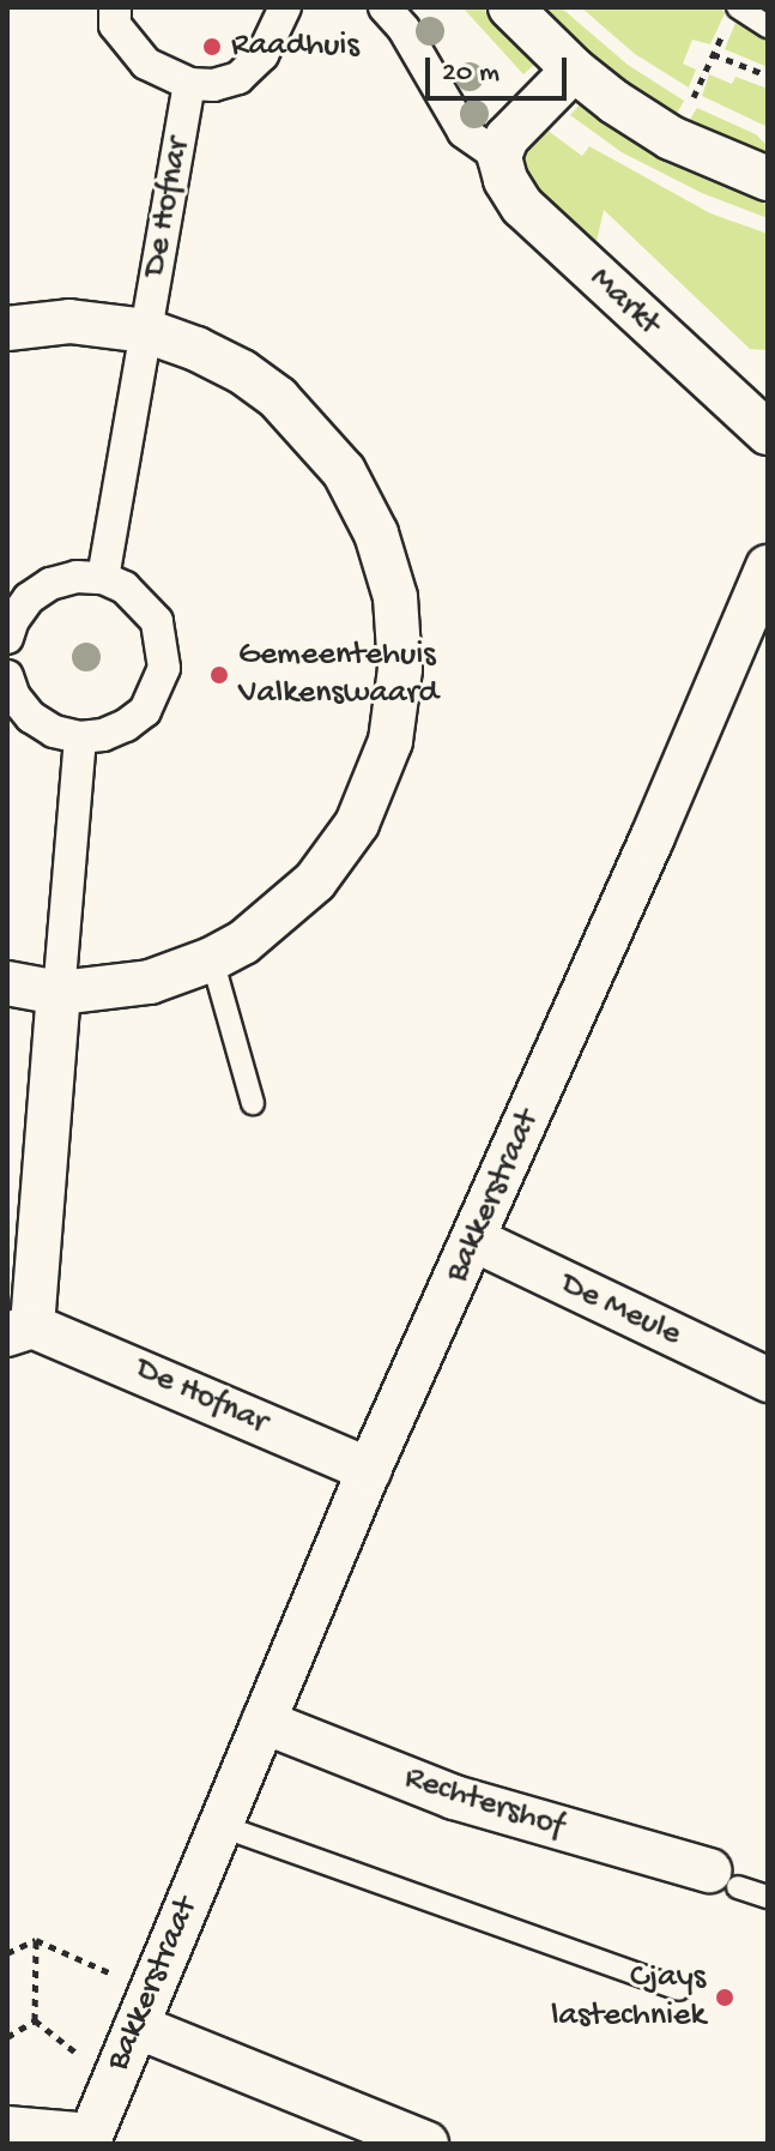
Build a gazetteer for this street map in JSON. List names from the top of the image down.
{
  "streets": {
    "street": [
      "De Hofnar",
      "Markt",
      "Bakkerstraat",
      "De Meule",
      "Rechtershof"
    ]
  },
  "crossings": [
    ["De Hofnar", "Bakkerstraat"],
    ["Bakkerstraat", "De Meule"],
    ["Bakkerstraat", "Rechtershof"]
  ],
  "places": ["Raadhuis", "Gemeentehuis Valkenswaard", "Cjays lastechniek"],
  "scale_bar": "20 m"
}
